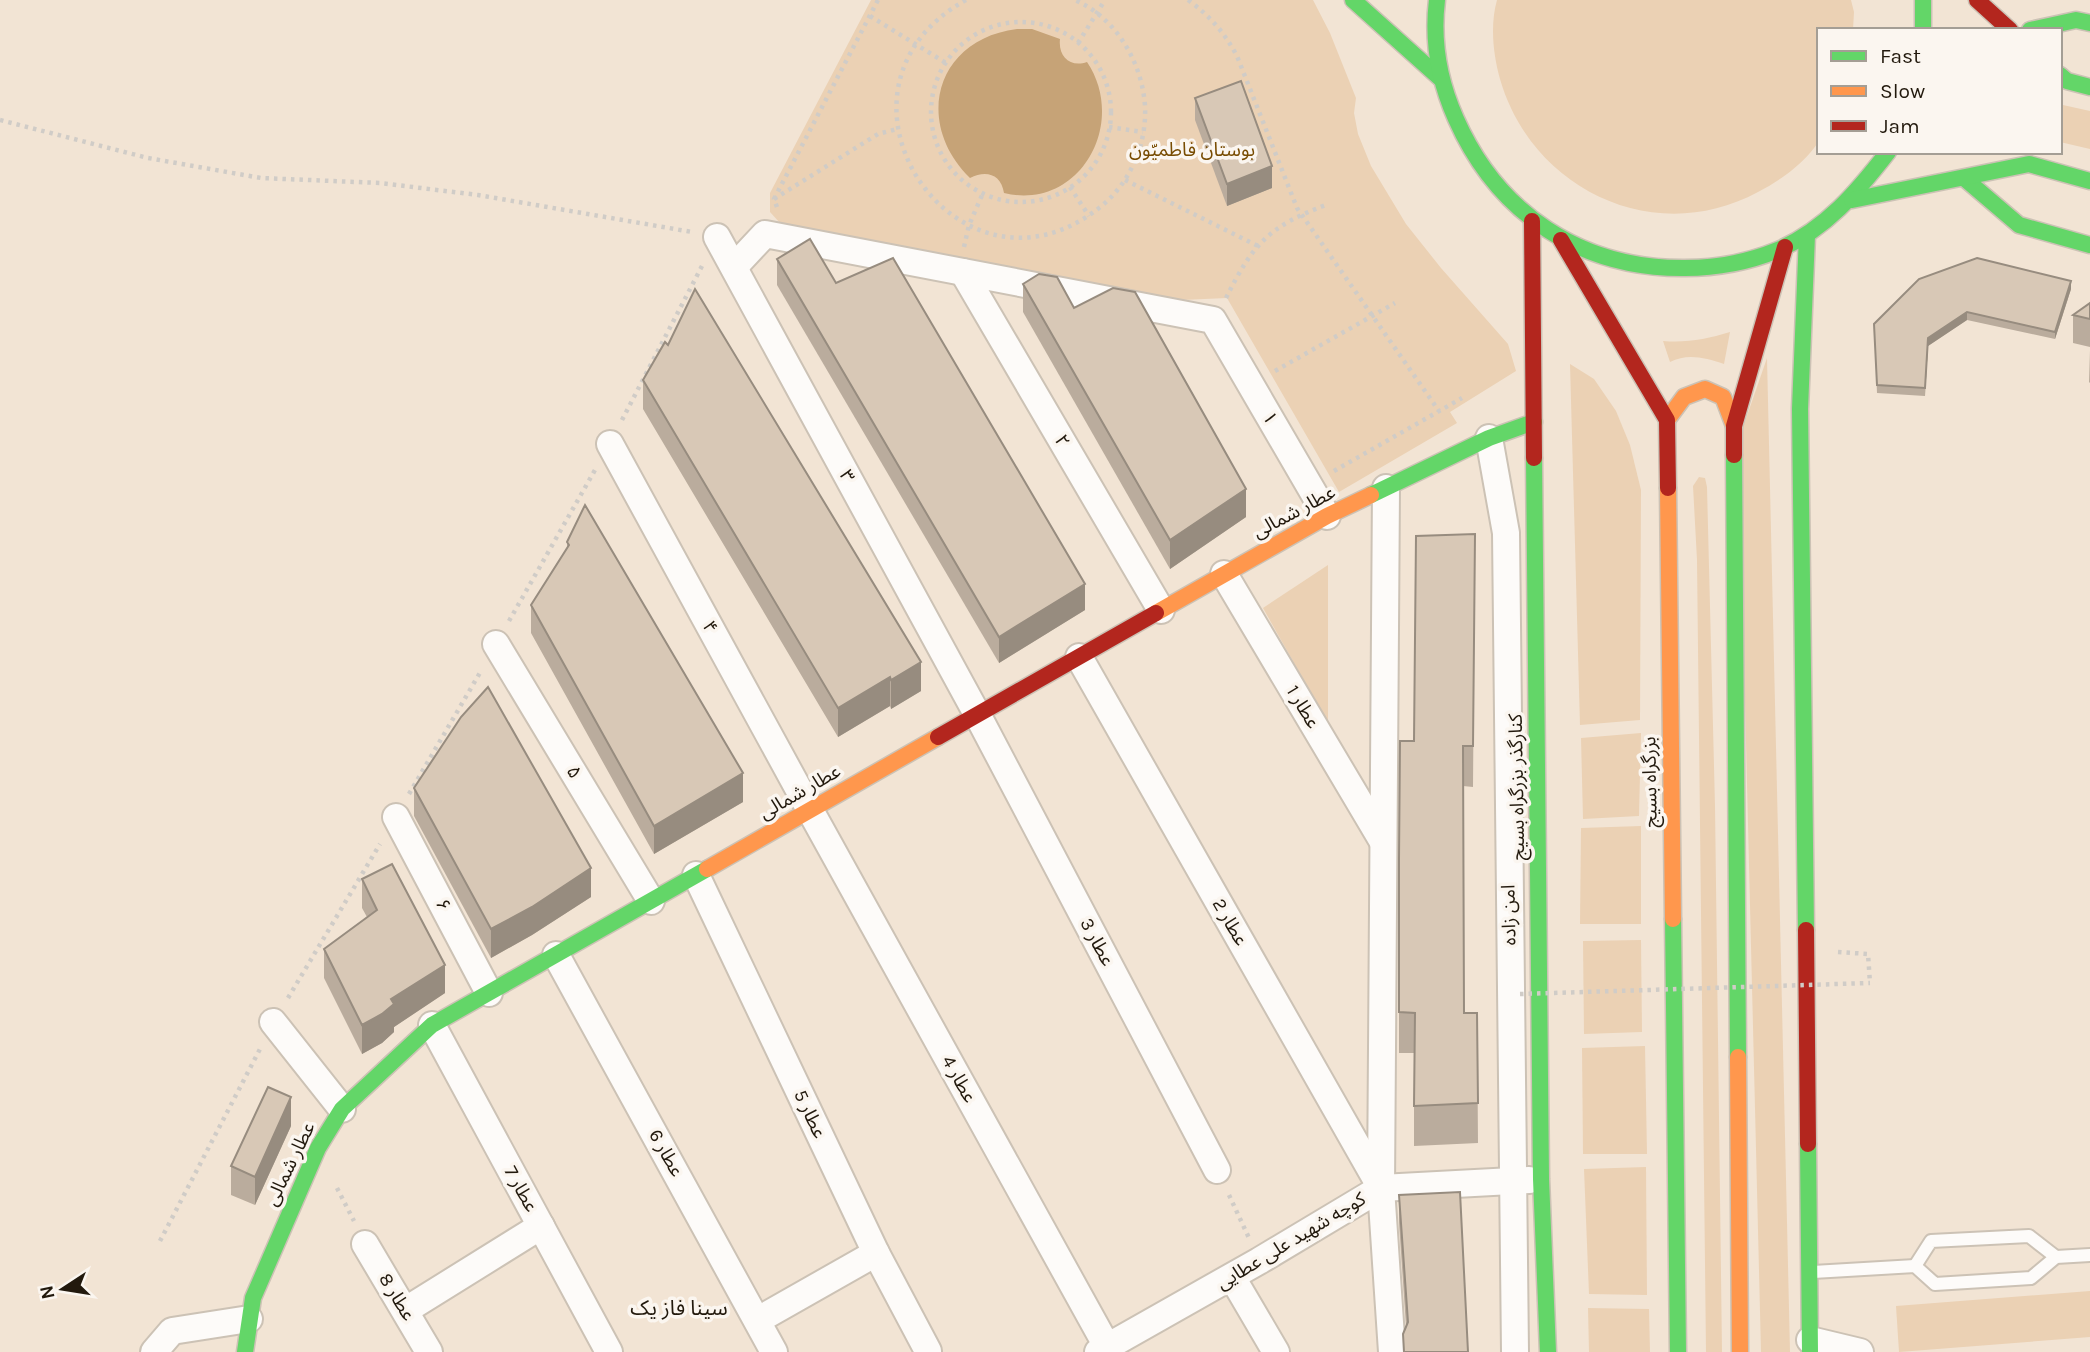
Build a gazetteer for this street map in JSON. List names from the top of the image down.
{
  "streets": {
    "main road": ["عطار شمالی", "بزرگراه بسیج", "کنارگذر بزرگراه بسیج"],
    "street": [
      "۱",
      "۲",
      "۳",
      "۴",
      "عطار 1",
      "۵",
      "۶",
      "امن زاده",
      "عطار 2",
      "عطار 3",
      "عطار 4",
      "عطار 5",
      "عطار 6",
      "عطار 7",
      "کوچه شهید علی عطایی",
      "عطار 8"
    ]
  },
  "crossings": [
    ["۱", "عطار شمالی"],
    ["۲", "عطار شمالی"],
    ["۳", "عطار شمالی"],
    ["۳", "عطار 3"],
    ["عطار شمالی", "۴"],
    ["عطار شمالی", "عطار 1"],
    ["عطار شمالی", "۵"],
    ["عطار شمالی", "کنارگذر بزرگراه بسیج"],
    ["عطار شمالی", "۶"],
    ["عطار شمالی", "امن زاده"],
    ["عطار شمالی", "عطار 2"],
    ["عطار شمالی", "عطار 3"],
    ["عطار شمالی", "عطار 4"],
    ["عطار شمالی", "عطار 5"],
    ["عطار شمالی", "عطار 6"],
    ["عطار شمالی", "عطار 7"],
    ["۴", "عطار 4"],
    ["کنارگذر بزرگراه بسیج", "کوچه شهید علی عطایی"],
    ["امن زاده", "کوچه شهید علی عطایی"],
    ["عطار 2", "کوچه شهید علی عطایی"],
    ["عطار 4", "کوچه شهید علی عطایی"]
  ],
  "districts": ["سینا فاز یک"],
  "parks": ["بوستان فاطمیّون"],
  "legend": ["Fast", "Slow", "Jam"],
  "north": "left"
}
